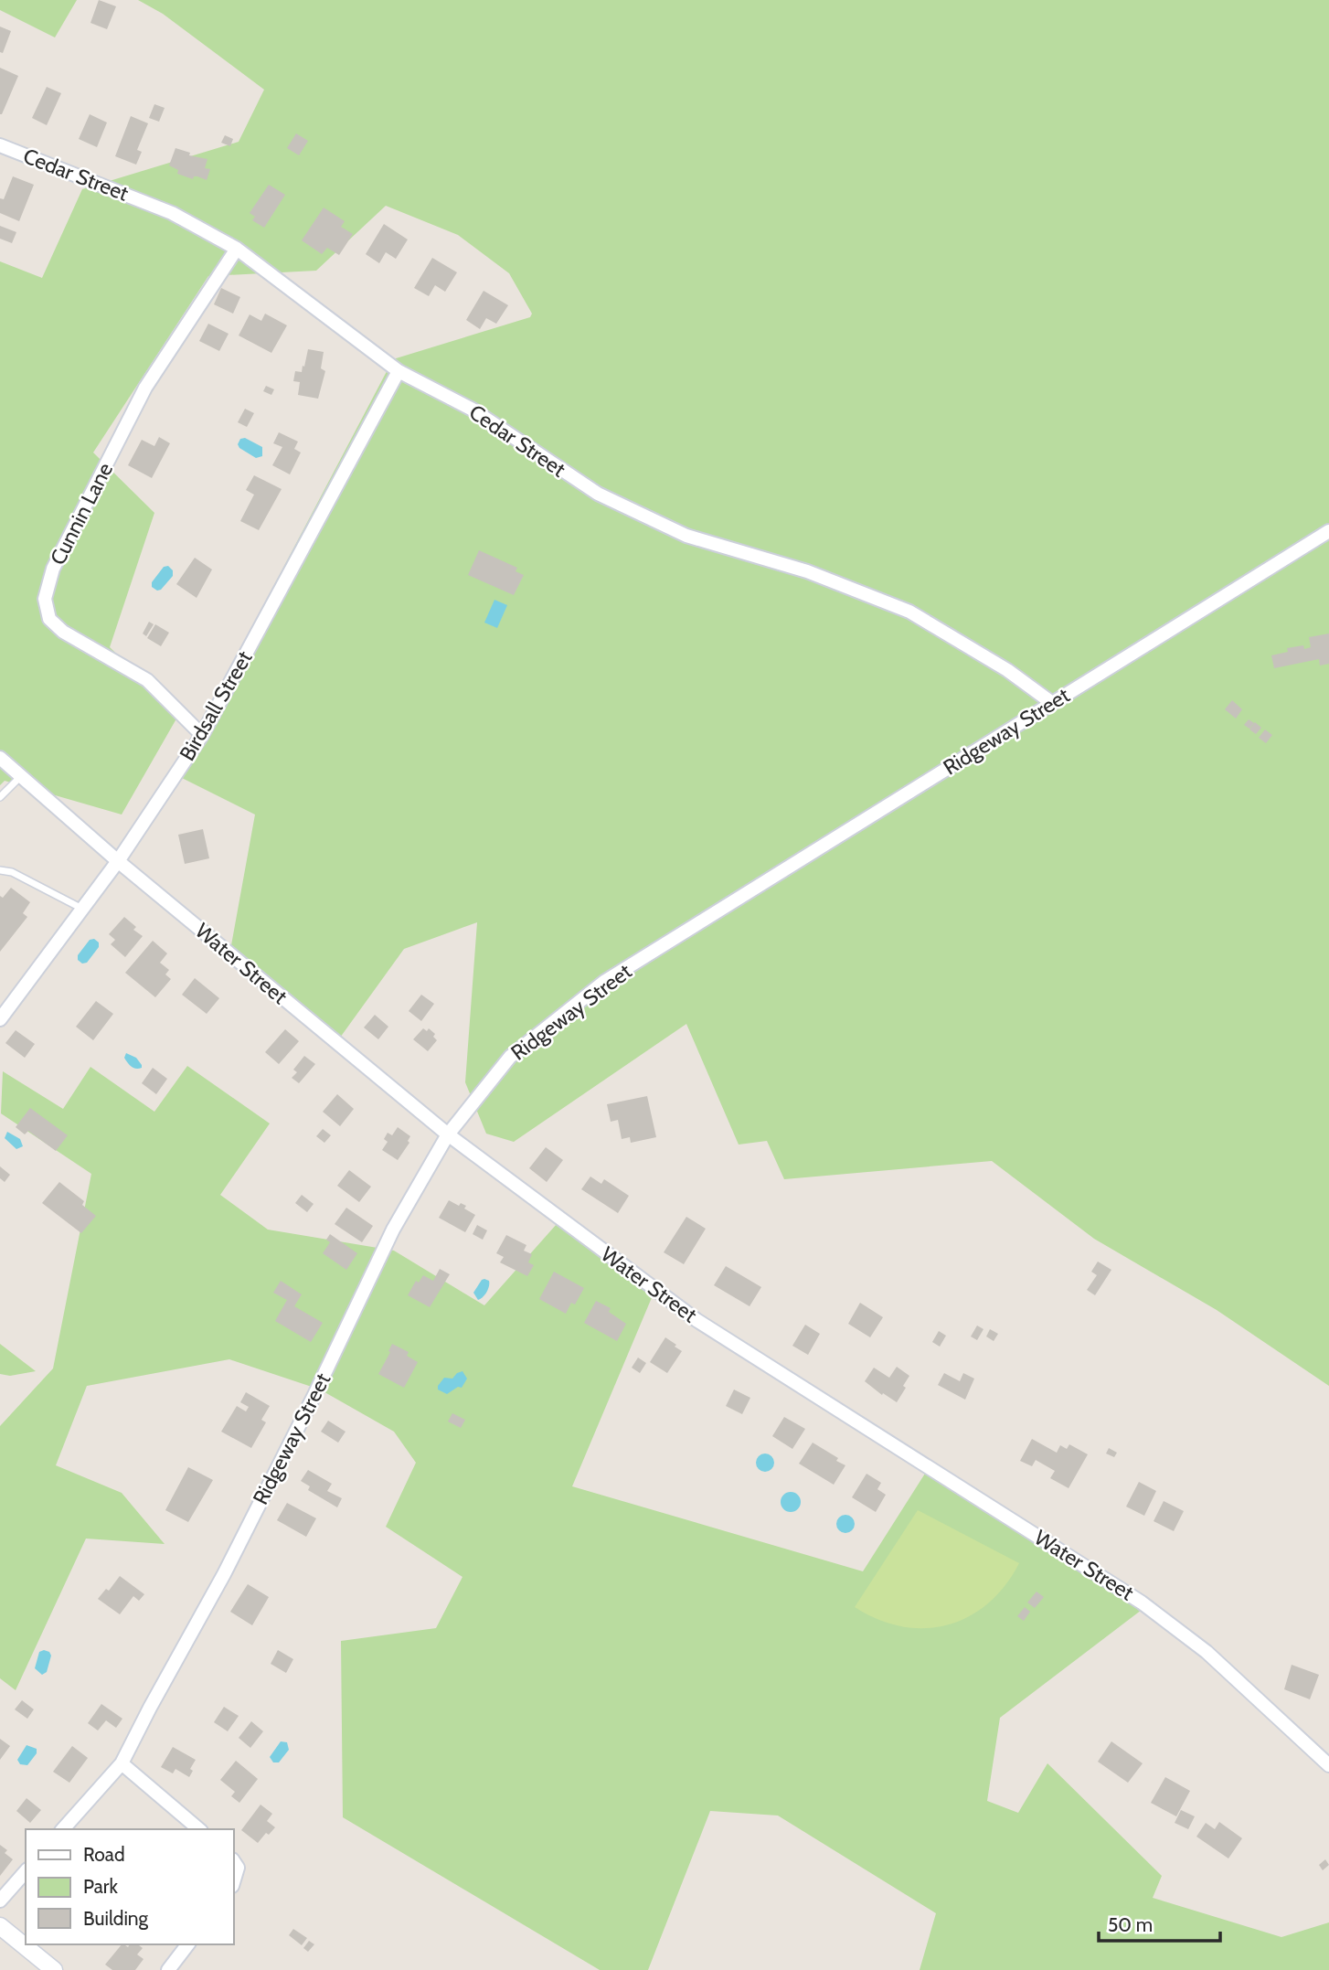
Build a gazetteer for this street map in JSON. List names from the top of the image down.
{
  "streets": {
    "street": [
      "Cedar Street",
      "Cunnin Lane",
      "Birdsall Street",
      "Ridgeway Street",
      "Water Street"
    ]
  },
  "crossings": [
    ["Cedar Street", "Cunnin Lane"],
    ["Cedar Street", "Birdsall Street"],
    ["Cedar Street", "Ridgeway Street"],
    ["Cunnin Lane", "Birdsall Street"],
    ["Birdsall Street", "Water Street"],
    ["Ridgeway Street", "Water Street"]
  ],
  "legend": ["Road", "Park", "Building"],
  "scale_bar": "50 m"
}
